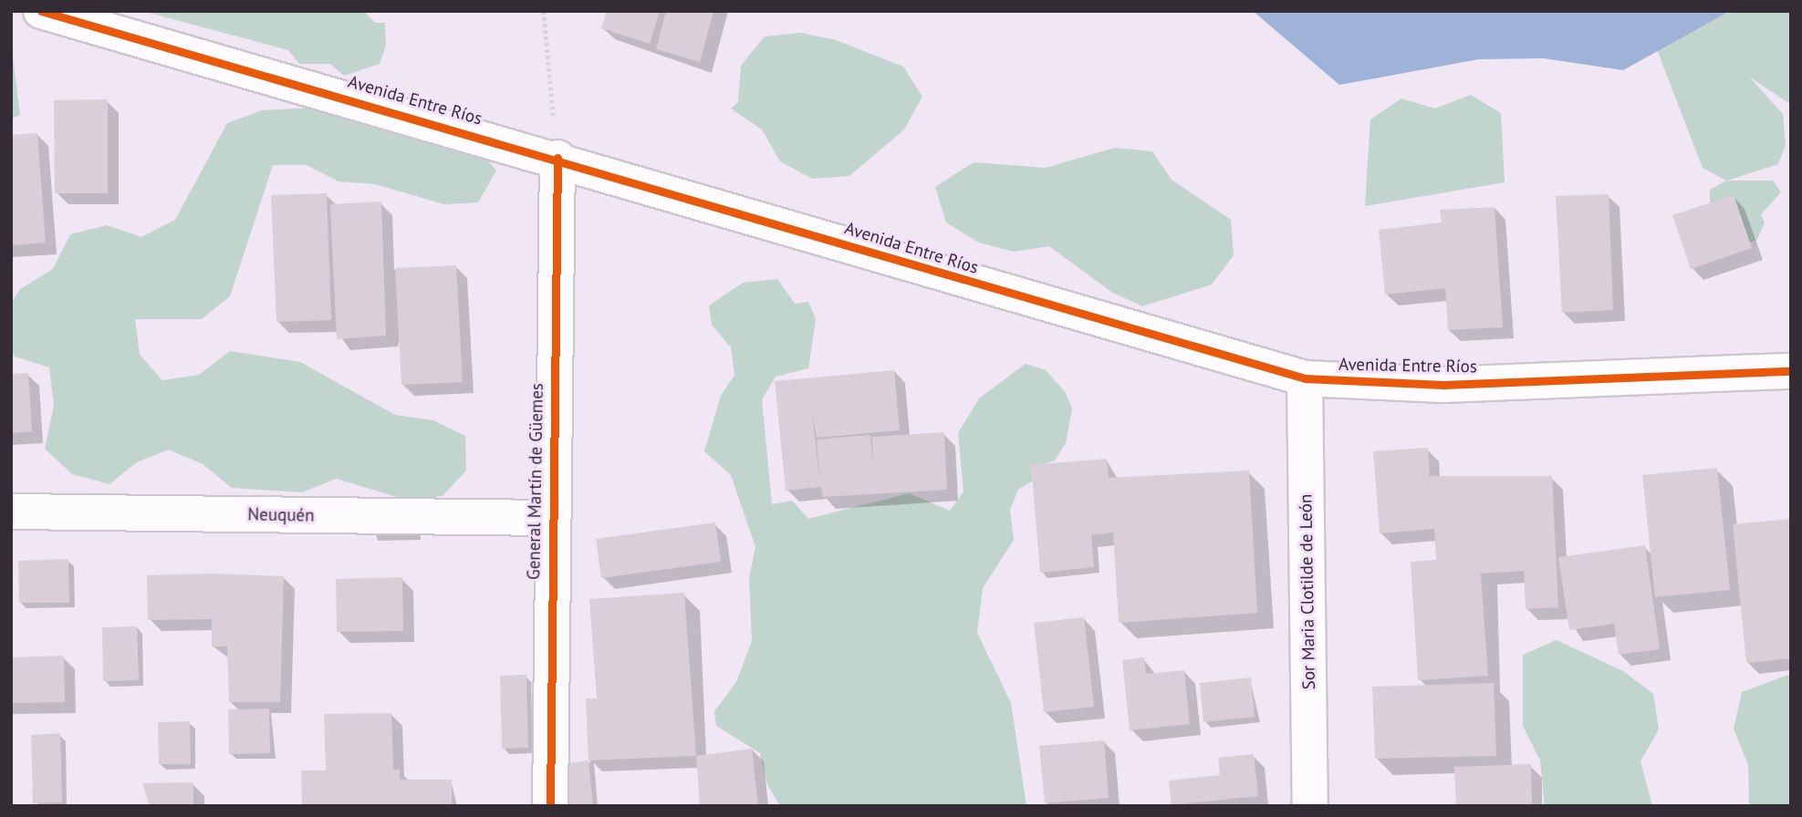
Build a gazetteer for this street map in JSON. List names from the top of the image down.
{
  "streets": {
    "street": [
      "Avenida Entre Ríos",
      "General Martín de Güemes",
      "Neuquén",
      "Sor Maria Clotilde de León"
    ]
  },
  "crossings": [
    ["Avenida Entre Ríos", "General Martín de Güemes"],
    ["Avenida Entre Ríos", "Sor Maria Clotilde de León"],
    ["General Martín de Güemes", "Neuquén"]
  ]
}
